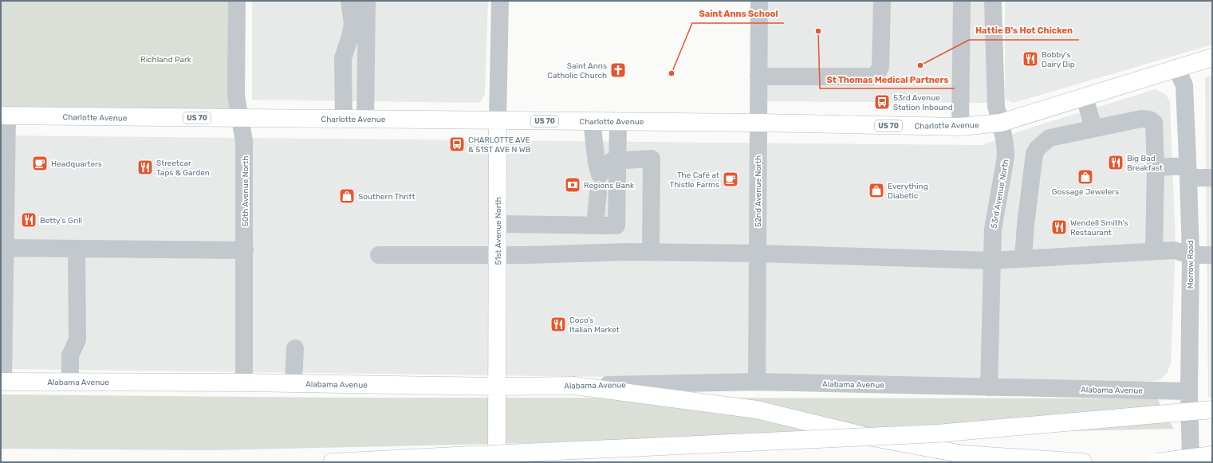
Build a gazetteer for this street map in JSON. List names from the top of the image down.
{
  "streets": {
    "main road": [
      "Charlotte Avenue",
      "US 70",
      "51st Avenue North",
      "Alabama Avenue"
    ],
    "street": [
      "50th Avenue North",
      "52nd Avenue North",
      "53rd Avenue North",
      "Morrow Road"
    ]
  },
  "crossings": [
    ["Charlotte Avenue", "50th Avenue North"],
    ["Charlotte Avenue", "52nd Avenue North"],
    ["Charlotte Avenue", "53rd Avenue North"],
    ["Charlotte Avenue", "51st Avenue North"],
    ["Charlotte Avenue", "Morrow Road"],
    ["50th Avenue North", "Alabama Avenue"],
    ["52nd Avenue North", "Alabama Avenue"],
    ["53rd Avenue North", "Alabama Avenue"],
    ["51st Avenue North", "Alabama Avenue"],
    ["Morrow Road", "Alabama Avenue"]
  ],
  "parks": ["Richland Park"],
  "places": {
    "other": ["St Thomas Medical Partners", "Hattie B's Hot Chicken", "Saint Anns School"],
    "restaurant": [
      "Bobby's Dairy Dip",
      "Big Bad Breakfast",
      "Streetcar Taps & Garden",
      "Betty's Grill",
      "Wendell Smith's Restaurant",
      "Coco's Italian Market"
    ],
    "church": ["Saint Anns Catholic Church"],
    "bus stop": ["53rd Avenue Station Inbound", "CHARLOTTE AVE & 51ST AVE N WB"],
    "cafe": ["Headquarters", "The Café at Thistle Farms"],
    "shop": ["Gossage Jewelers", "Everything Diabetic", "Southern Thrift"],
    "bank": ["Regions Bank"]
  }
}
